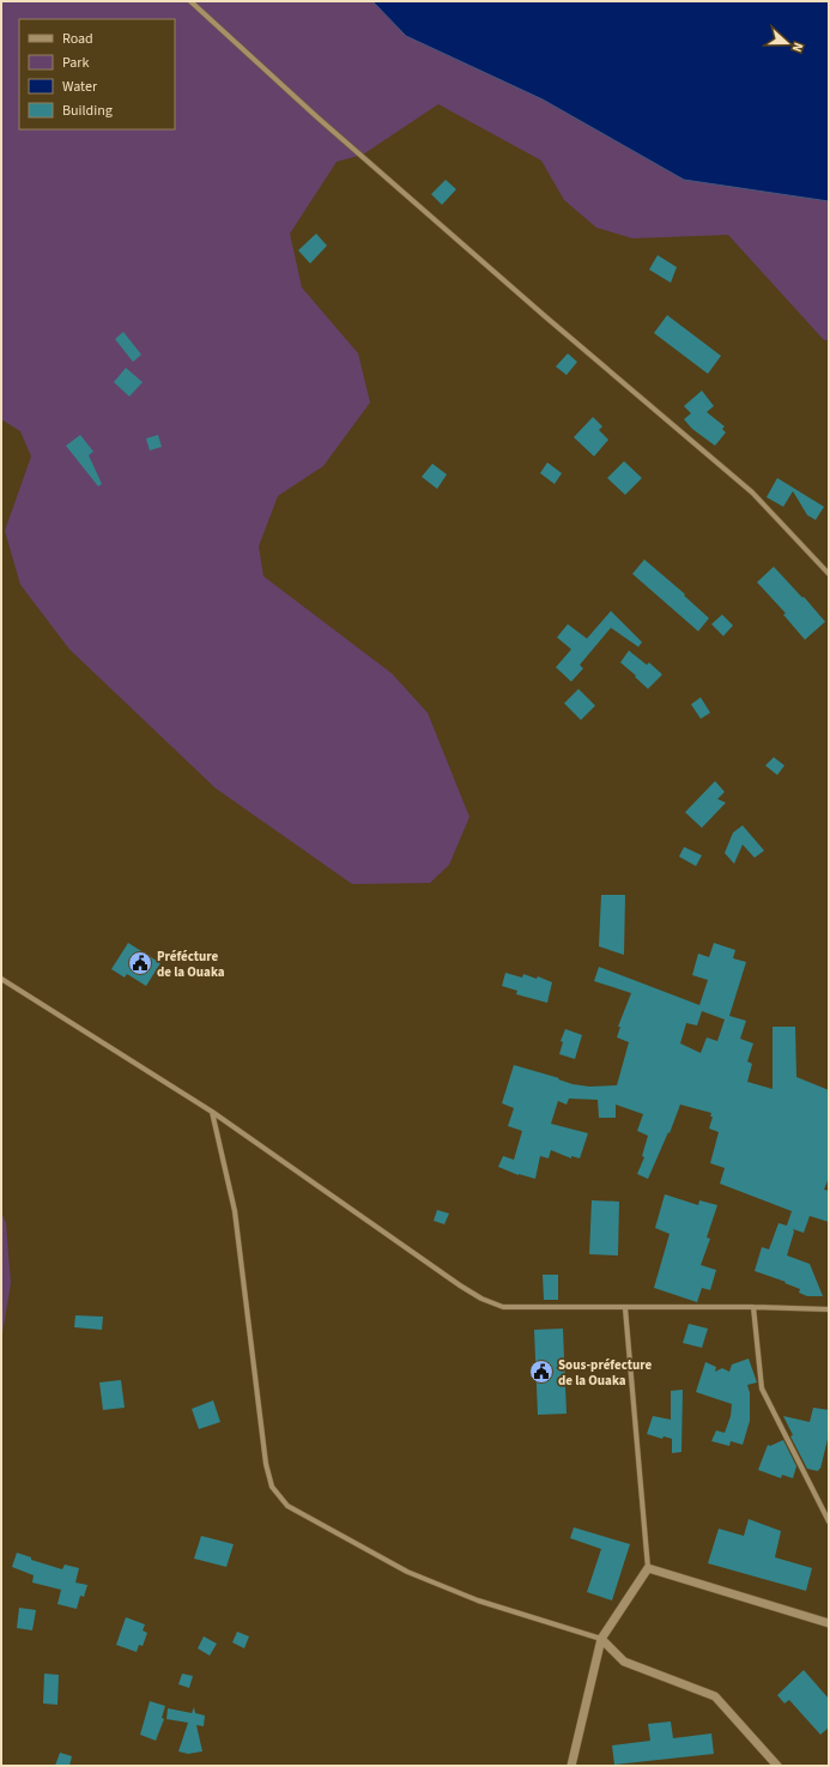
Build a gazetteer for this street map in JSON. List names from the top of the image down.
{
  "places": {
    "public building": ["Préfécture de la Ouaka", "Sous-préfecture de la Ouaka"]
  },
  "legend": [
    "Road",
    "Park",
    "Water",
    "Building"
  ],
  "north": "right"
}
